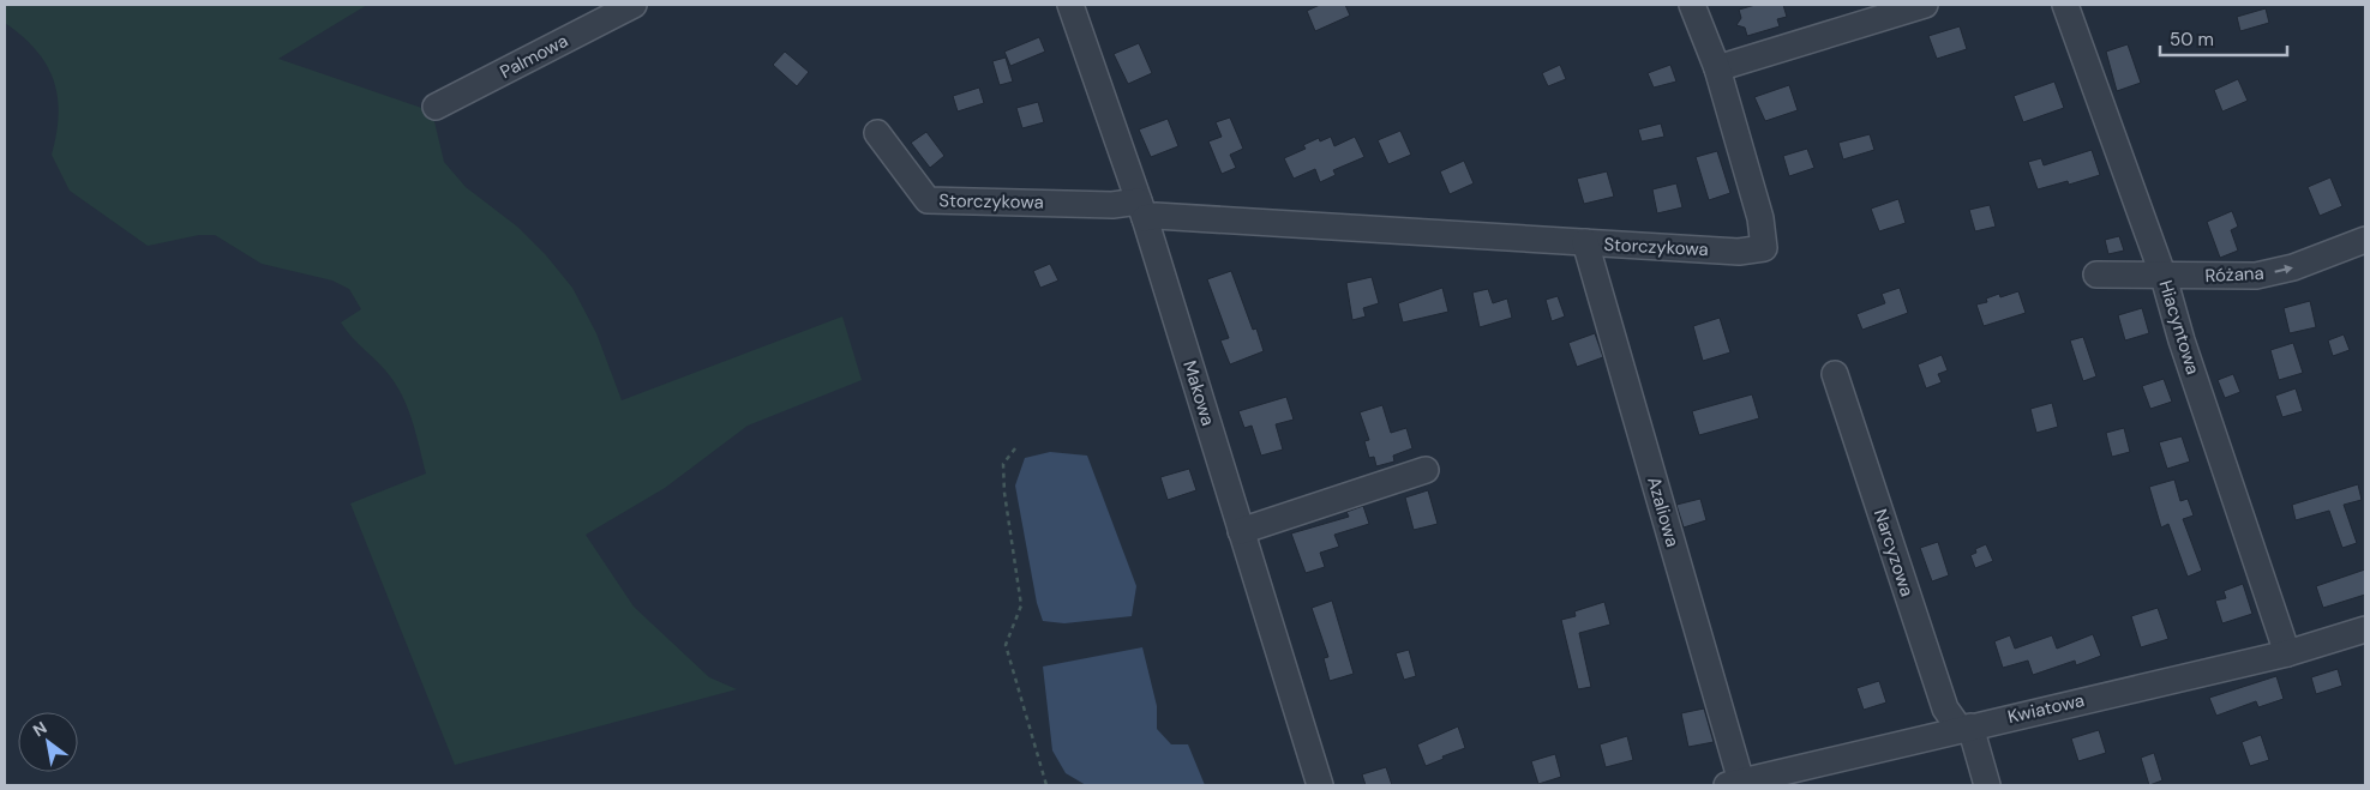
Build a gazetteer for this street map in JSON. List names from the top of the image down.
{
  "streets": {
    "street": [
      "Palmowa",
      "Storczykowa",
      "Różana",
      "Hiacyntowa",
      "Makowa",
      "Azaliowa",
      "Narcyzowa",
      "Kwiatowa"
    ]
  },
  "crossings": [
    ["Storczykowa", "Makowa"],
    ["Storczykowa", "Azaliowa"],
    ["Różana", "Hiacyntowa"],
    ["Hiacyntowa", "Kwiatowa"],
    ["Azaliowa", "Kwiatowa"],
    ["Narcyzowa", "Kwiatowa"]
  ],
  "one_way": ["Różana"],
  "scale_bar": "50 m",
  "north": "top left"
}
